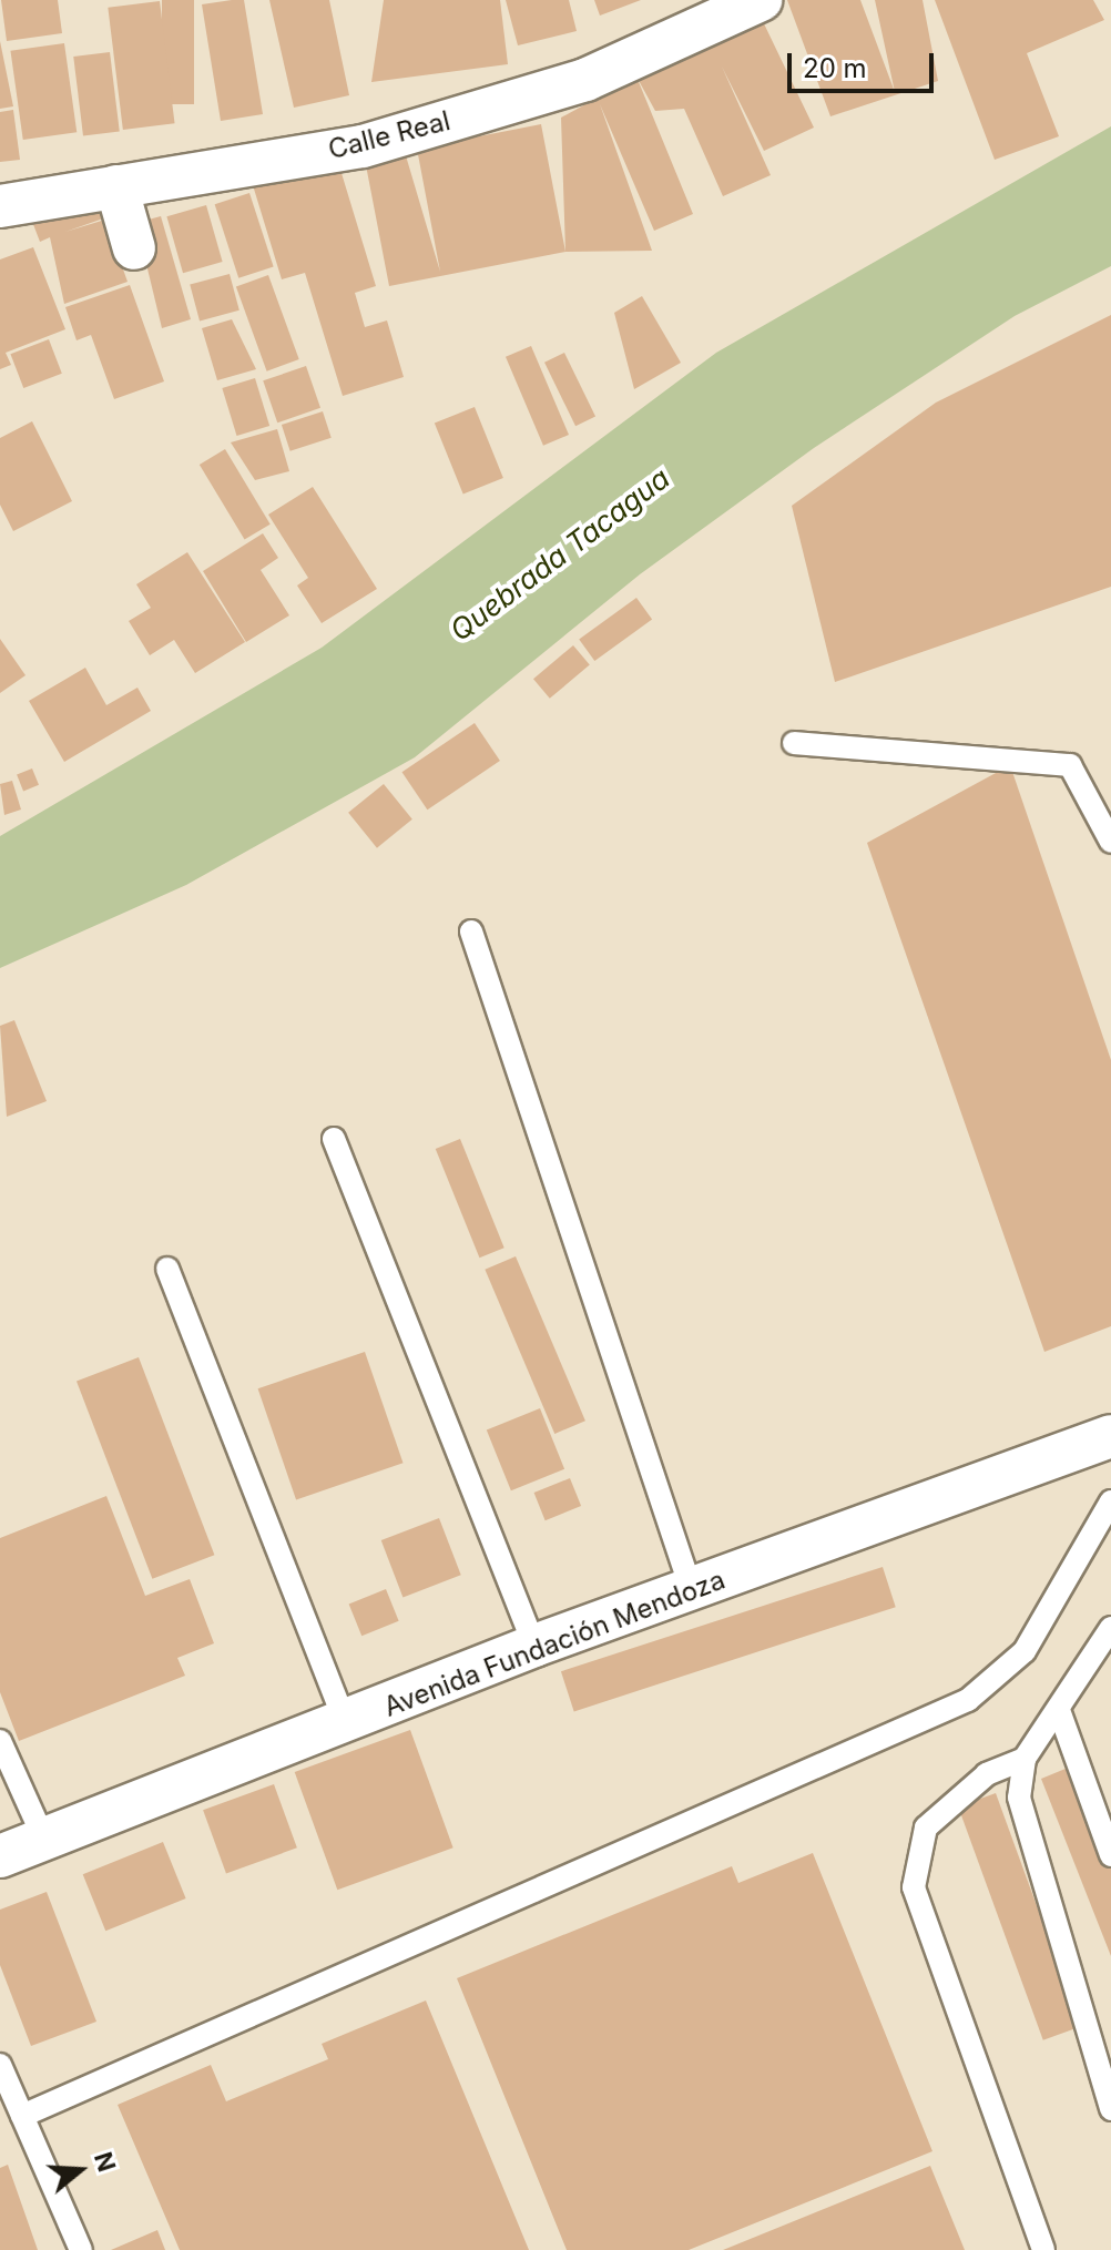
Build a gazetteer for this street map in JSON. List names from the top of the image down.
{
  "streets": {
    "street": ["Calle Real", "Avenida Fundación Mendoza"]
  },
  "water": ["Quebrada Tacagua"],
  "scale_bar": "20 m",
  "north": "right"
}
